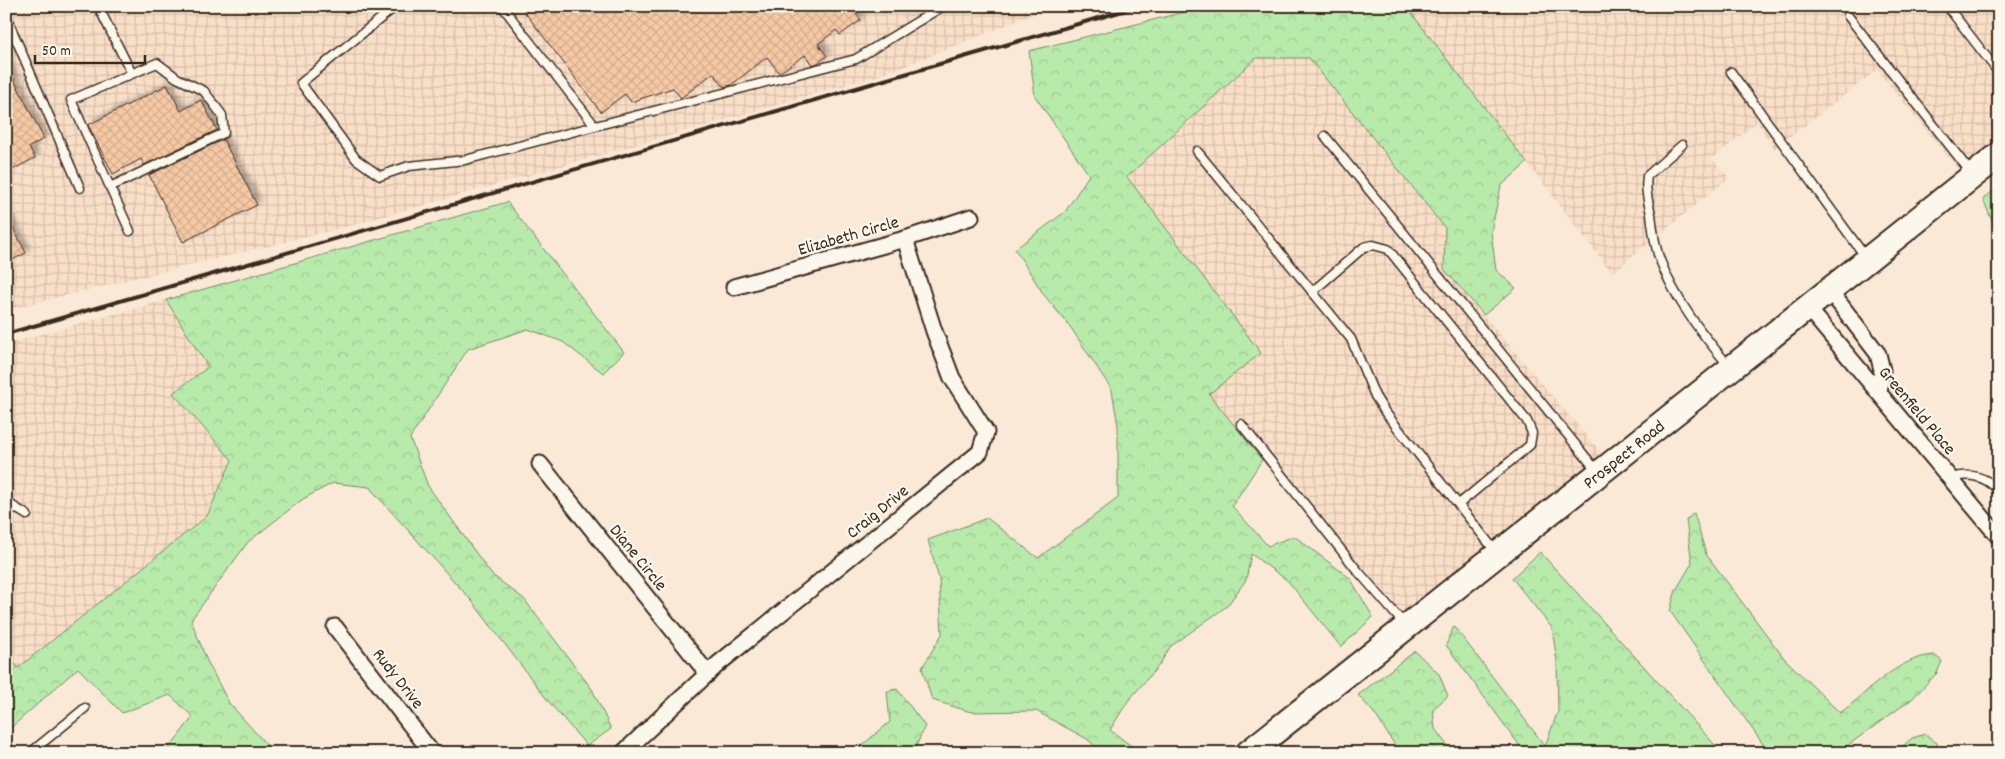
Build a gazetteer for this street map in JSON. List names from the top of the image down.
{
  "streets": {
    "main road": ["Prospect Road"],
    "street": [
      "Elizabeth Circle",
      "Greenfield Place",
      "Craig Drive",
      "Diane Circle",
      "Rudy Drive"
    ]
  },
  "crossings": [
    ["Elizabeth Circle", "Craig Drive"],
    ["Greenfield Place", "Prospect Road"],
    ["Craig Drive", "Diane Circle"]
  ],
  "scale_bar": "50 m"
}
